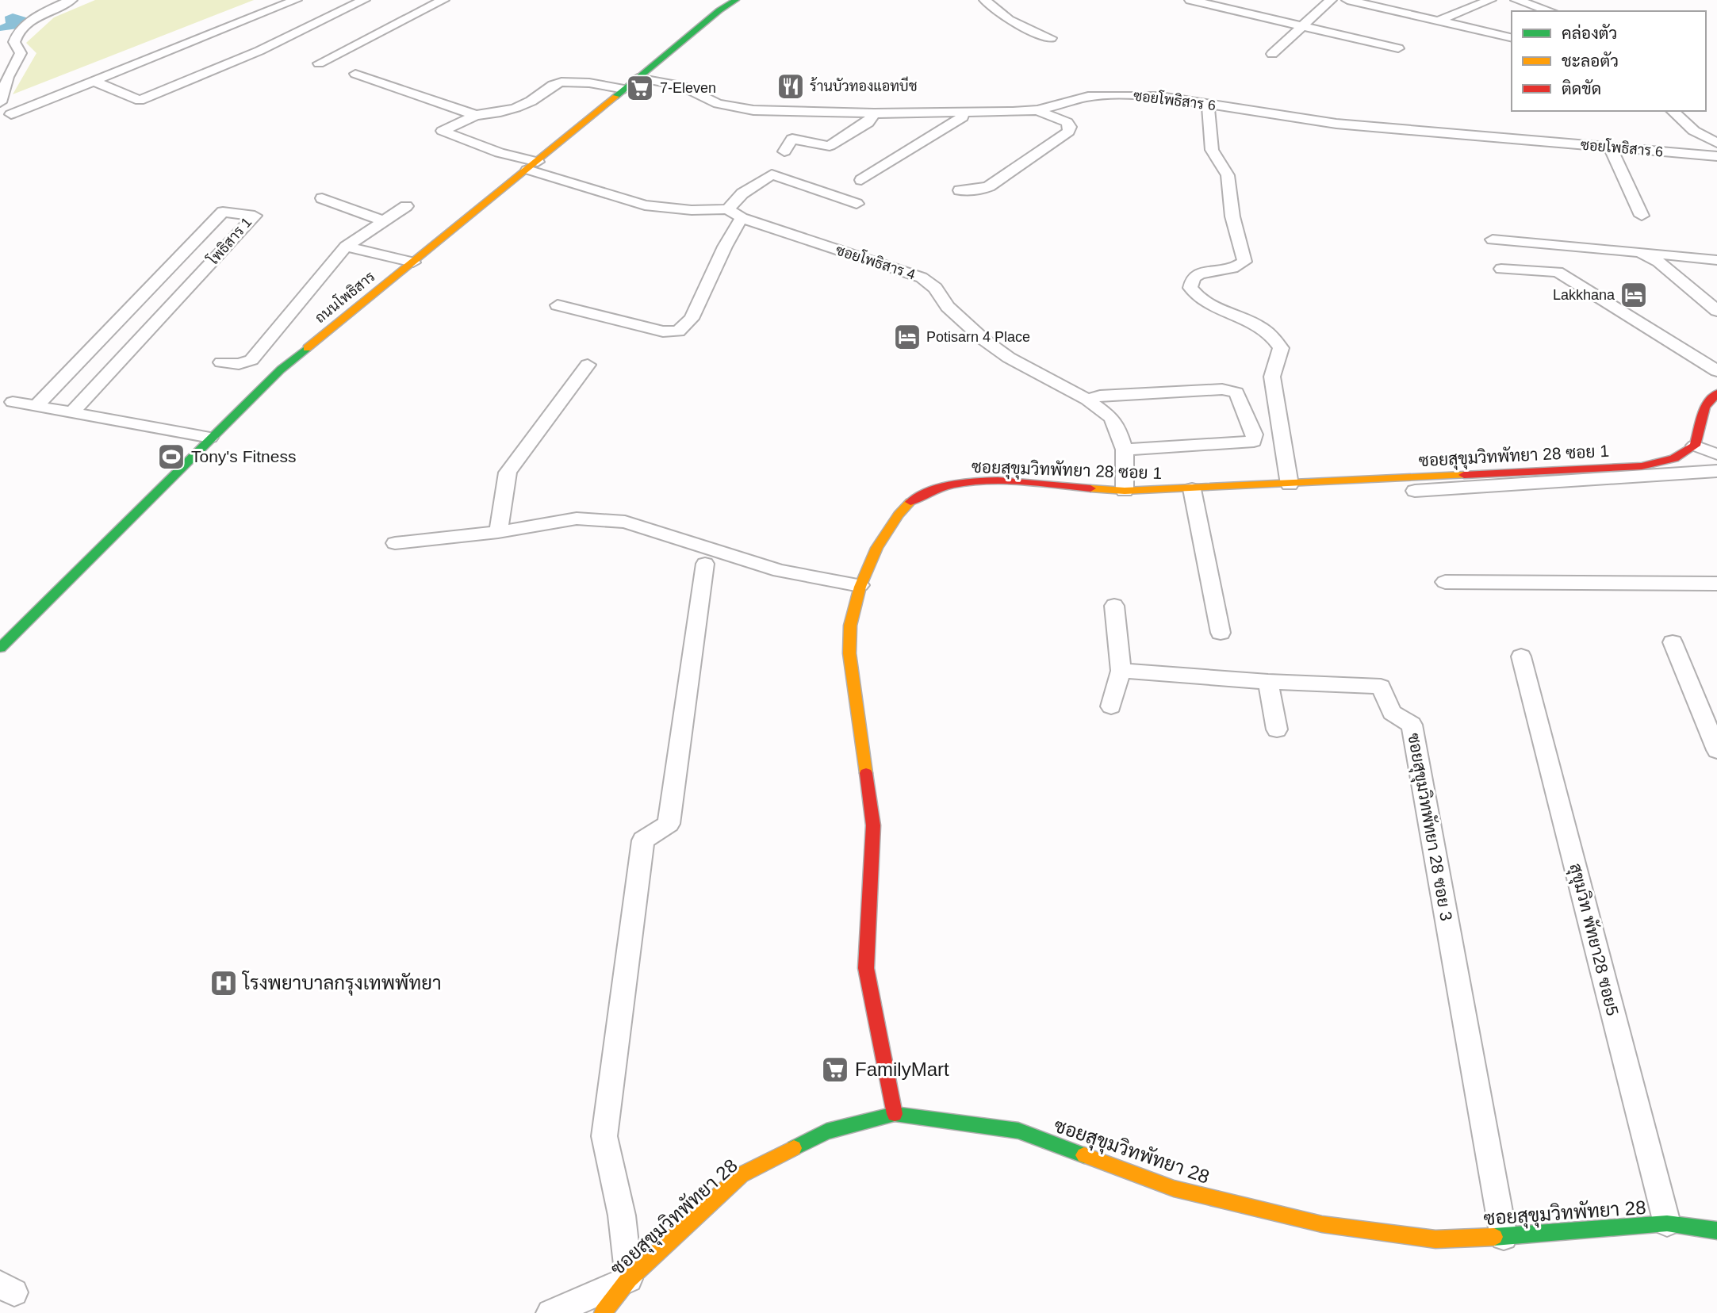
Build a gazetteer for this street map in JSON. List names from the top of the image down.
{
  "streets": {
    "street": [
      "ซอยโพธิสาร 6",
      "โพธิสาร 1",
      "ซอยโพธิสาร 4",
      "ถนนโพธิสาร",
      "ซอยสุขุมวิทพัทยา 28 ซอย 1",
      "ซอยสุขุมวิทพัทยา 28 ซอย 3",
      "สุขุมวิท พัทยา28 ซอย5",
      "ซอยสุขุมวิทพัทยา 28"
    ]
  },
  "crossings": [
    ["ซอยโพธิสาร 6", "ถนนโพธิสาร"],
    ["ซอยโพธิสาร 4", "ซอยสุขุมวิทพัทยา 28 ซอย 1"],
    ["ซอยสุขุมวิทพัทยา 28 ซอย 1", "ซอยสุขุมวิทพัทยา 28"],
    ["ซอยสุขุมวิทพัทยา 28 ซอย 3", "ซอยสุขุมวิทพัทยา 28"],
    ["สุขุมวิท พัทยา28 ซอย5", "ซอยสุขุมวิทพัทยา 28"]
  ],
  "places": {
    "restaurant": ["ร้านบัวทองแอทบีช"],
    "supermarket": ["7-Eleven", "FamilyMart"],
    "hotel": ["Lakkhana", "Potisarn 4 Place"],
    "sports": ["Tony's Fitness"],
    "hospital": ["โรงพยาบาลกรุงเทพพัทยา"]
  },
  "legend": ["คล่องตัว", "ชะลอตัว", "ติดขัด"]
}
